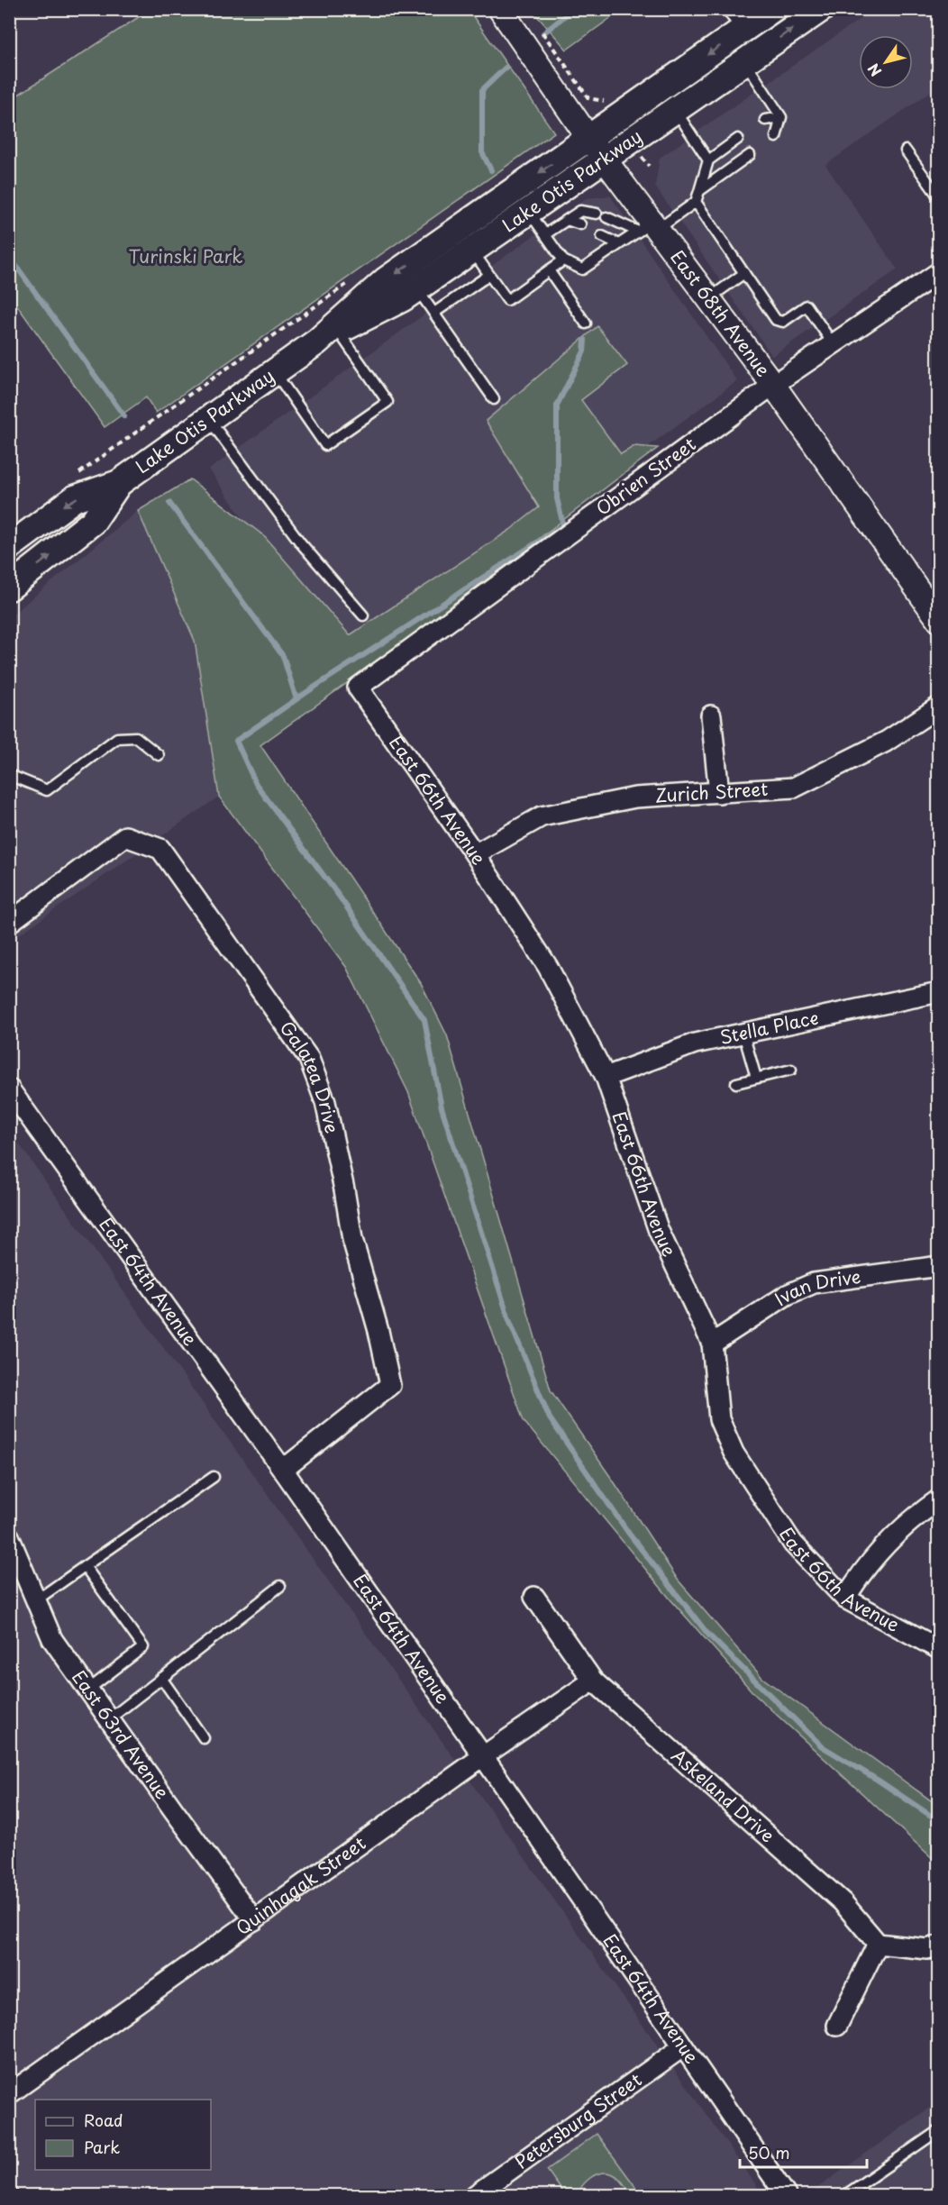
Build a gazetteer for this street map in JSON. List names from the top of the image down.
{
  "streets": {
    "main road": ["Lake Otis Parkway"],
    "street": [
      "East 68th Avenue",
      "Obrien Street",
      "Zurich Street",
      "East 66th Avenue",
      "Stella Place",
      "Galatea Drive",
      "East 64th Avenue",
      "Ivan Drive",
      "East 63rd Avenue",
      "Askeland Drive",
      "Quinhagak Street",
      "Petersburg Street"
    ]
  },
  "crossings": [
    ["Lake Otis Parkway", "East 68th Avenue"],
    ["East 68th Avenue", "Obrien Street"],
    ["Obrien Street", "East 66th Avenue"],
    ["Zurich Street", "East 66th Avenue"],
    ["East 66th Avenue", "Stella Place"],
    ["East 66th Avenue", "Ivan Drive"],
    ["Galatea Drive", "East 64th Avenue"],
    ["East 64th Avenue", "Quinhagak Street"],
    ["East 64th Avenue", "Petersburg Street"],
    ["East 63rd Avenue", "Quinhagak Street"],
    ["Askeland Drive", "Quinhagak Street"]
  ],
  "parks": ["Turinski Park"],
  "legend": ["Road", "Park"],
  "scale_bar": "50 m",
  "north": "bottom left"
}
